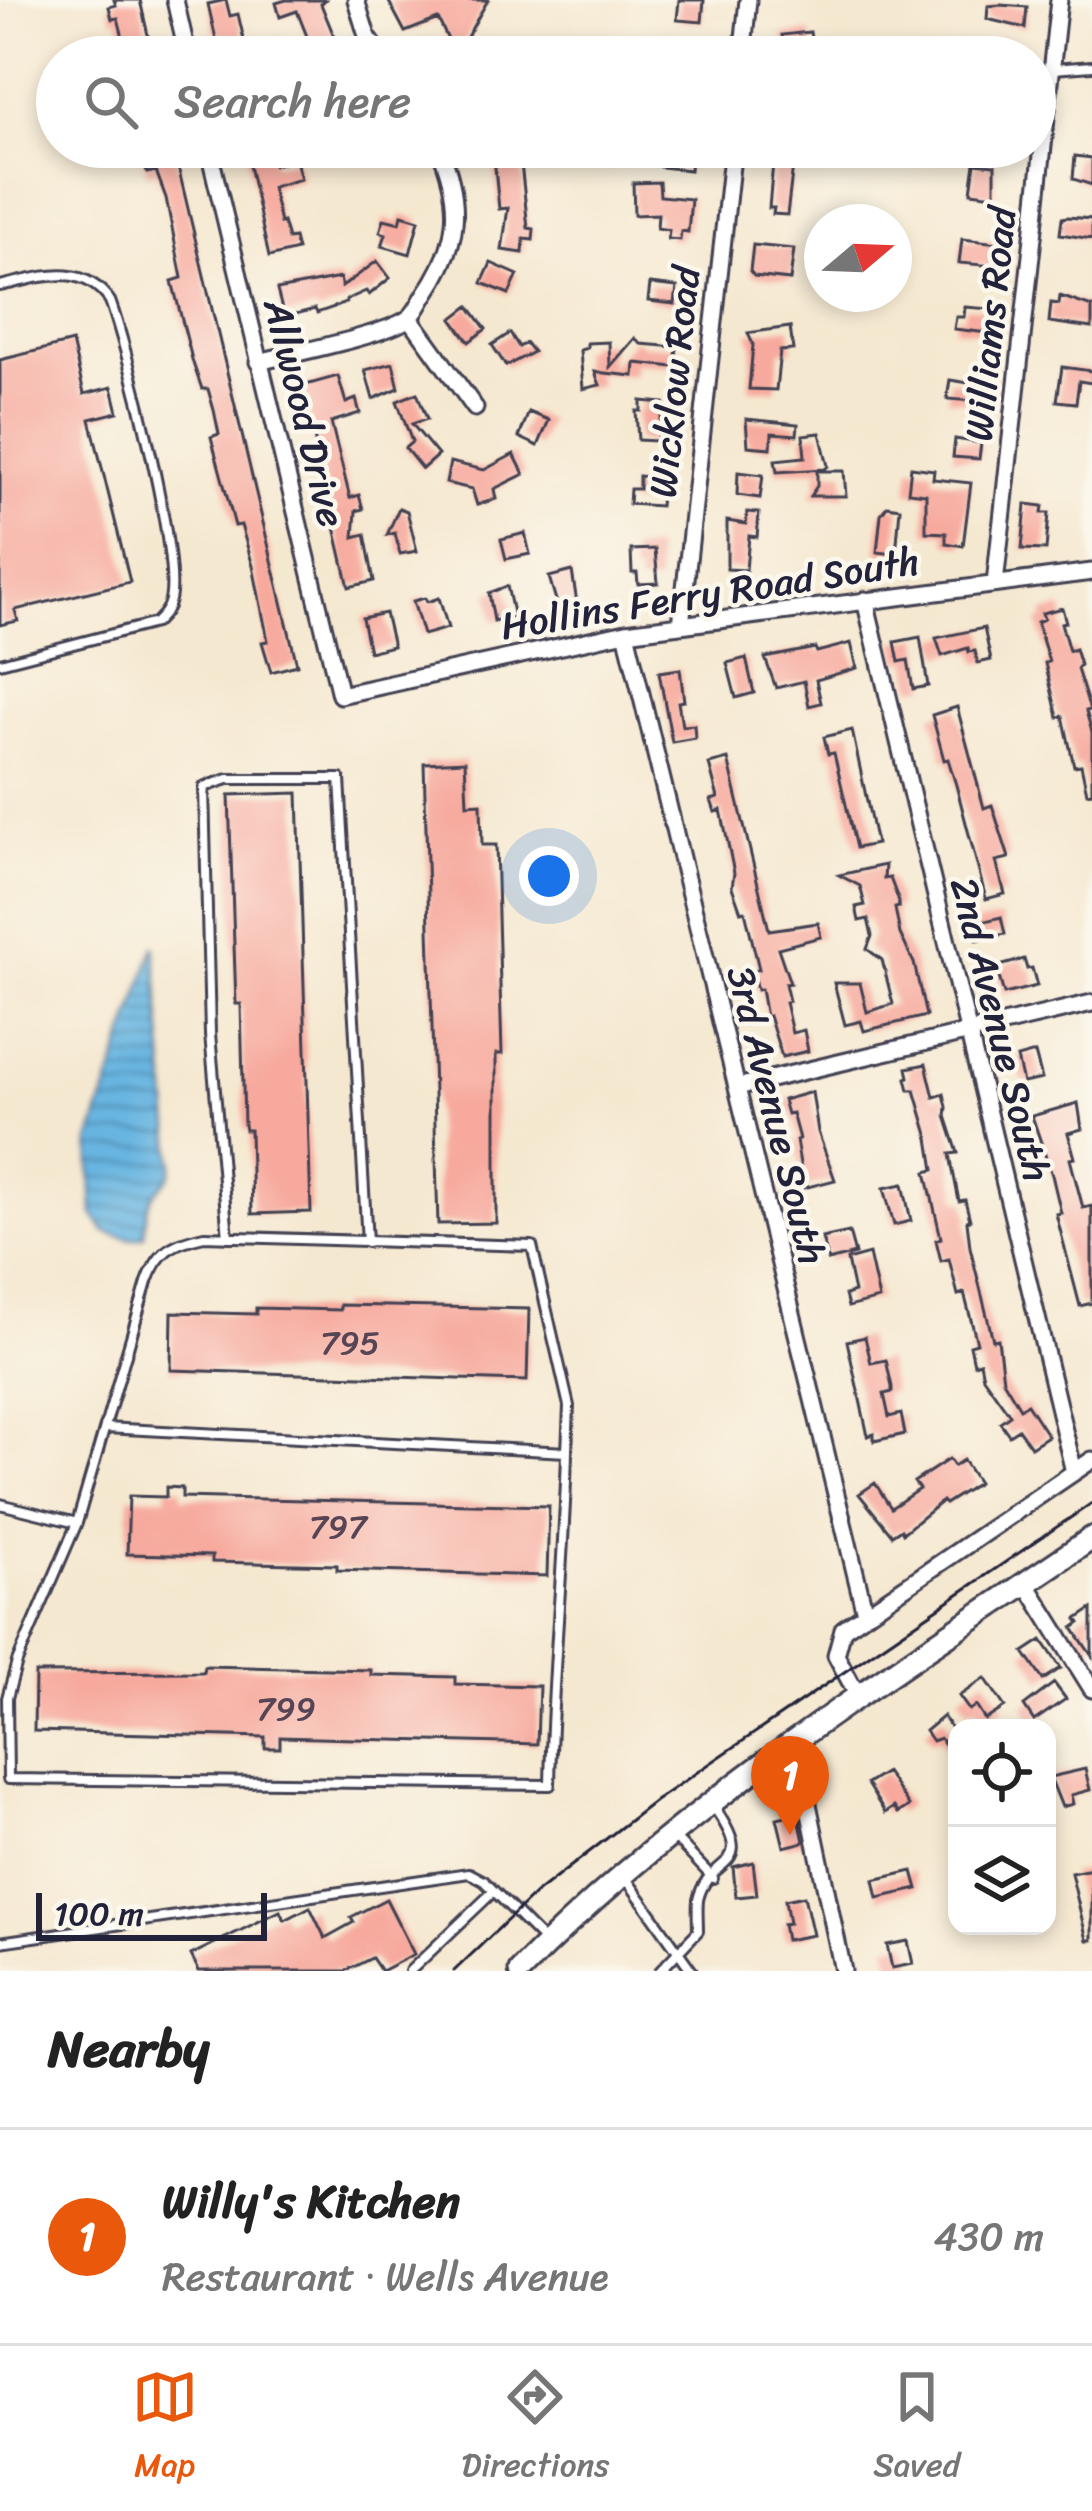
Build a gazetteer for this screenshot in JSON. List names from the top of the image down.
{
  "streets": {
    "street": [
      "Williams Road",
      "Wicklow Road",
      "Allwood Drive",
      "Hollins Ferry Road South",
      "2nd Avenue South",
      "3rd Avenue South"
    ]
  },
  "crossings": [
    ["Williams Road", "Hollins Ferry Road South"],
    ["Wicklow Road", "Hollins Ferry Road South"],
    ["Allwood Drive", "Hollins Ferry Road South"],
    ["Hollins Ferry Road South", "2nd Avenue South"],
    ["Hollins Ferry Road South", "3rd Avenue South"]
  ],
  "house_numbers": ["795", "797", "799"],
  "scale_bar": "100 m",
  "north": "right",
  "page": {
    "search": "Search here",
    "pins": "1",
    "scale": "100 m",
    "heading": "Nearby",
    "list": [
      {
        "mark": "1",
        "name": "Willy's Kitchen",
        "note": "Restaurant · Wells Avenue",
        "value": "430 m"
      }
    ],
    "nav": ["Map", "Directions", "Saved"]
  }
}
